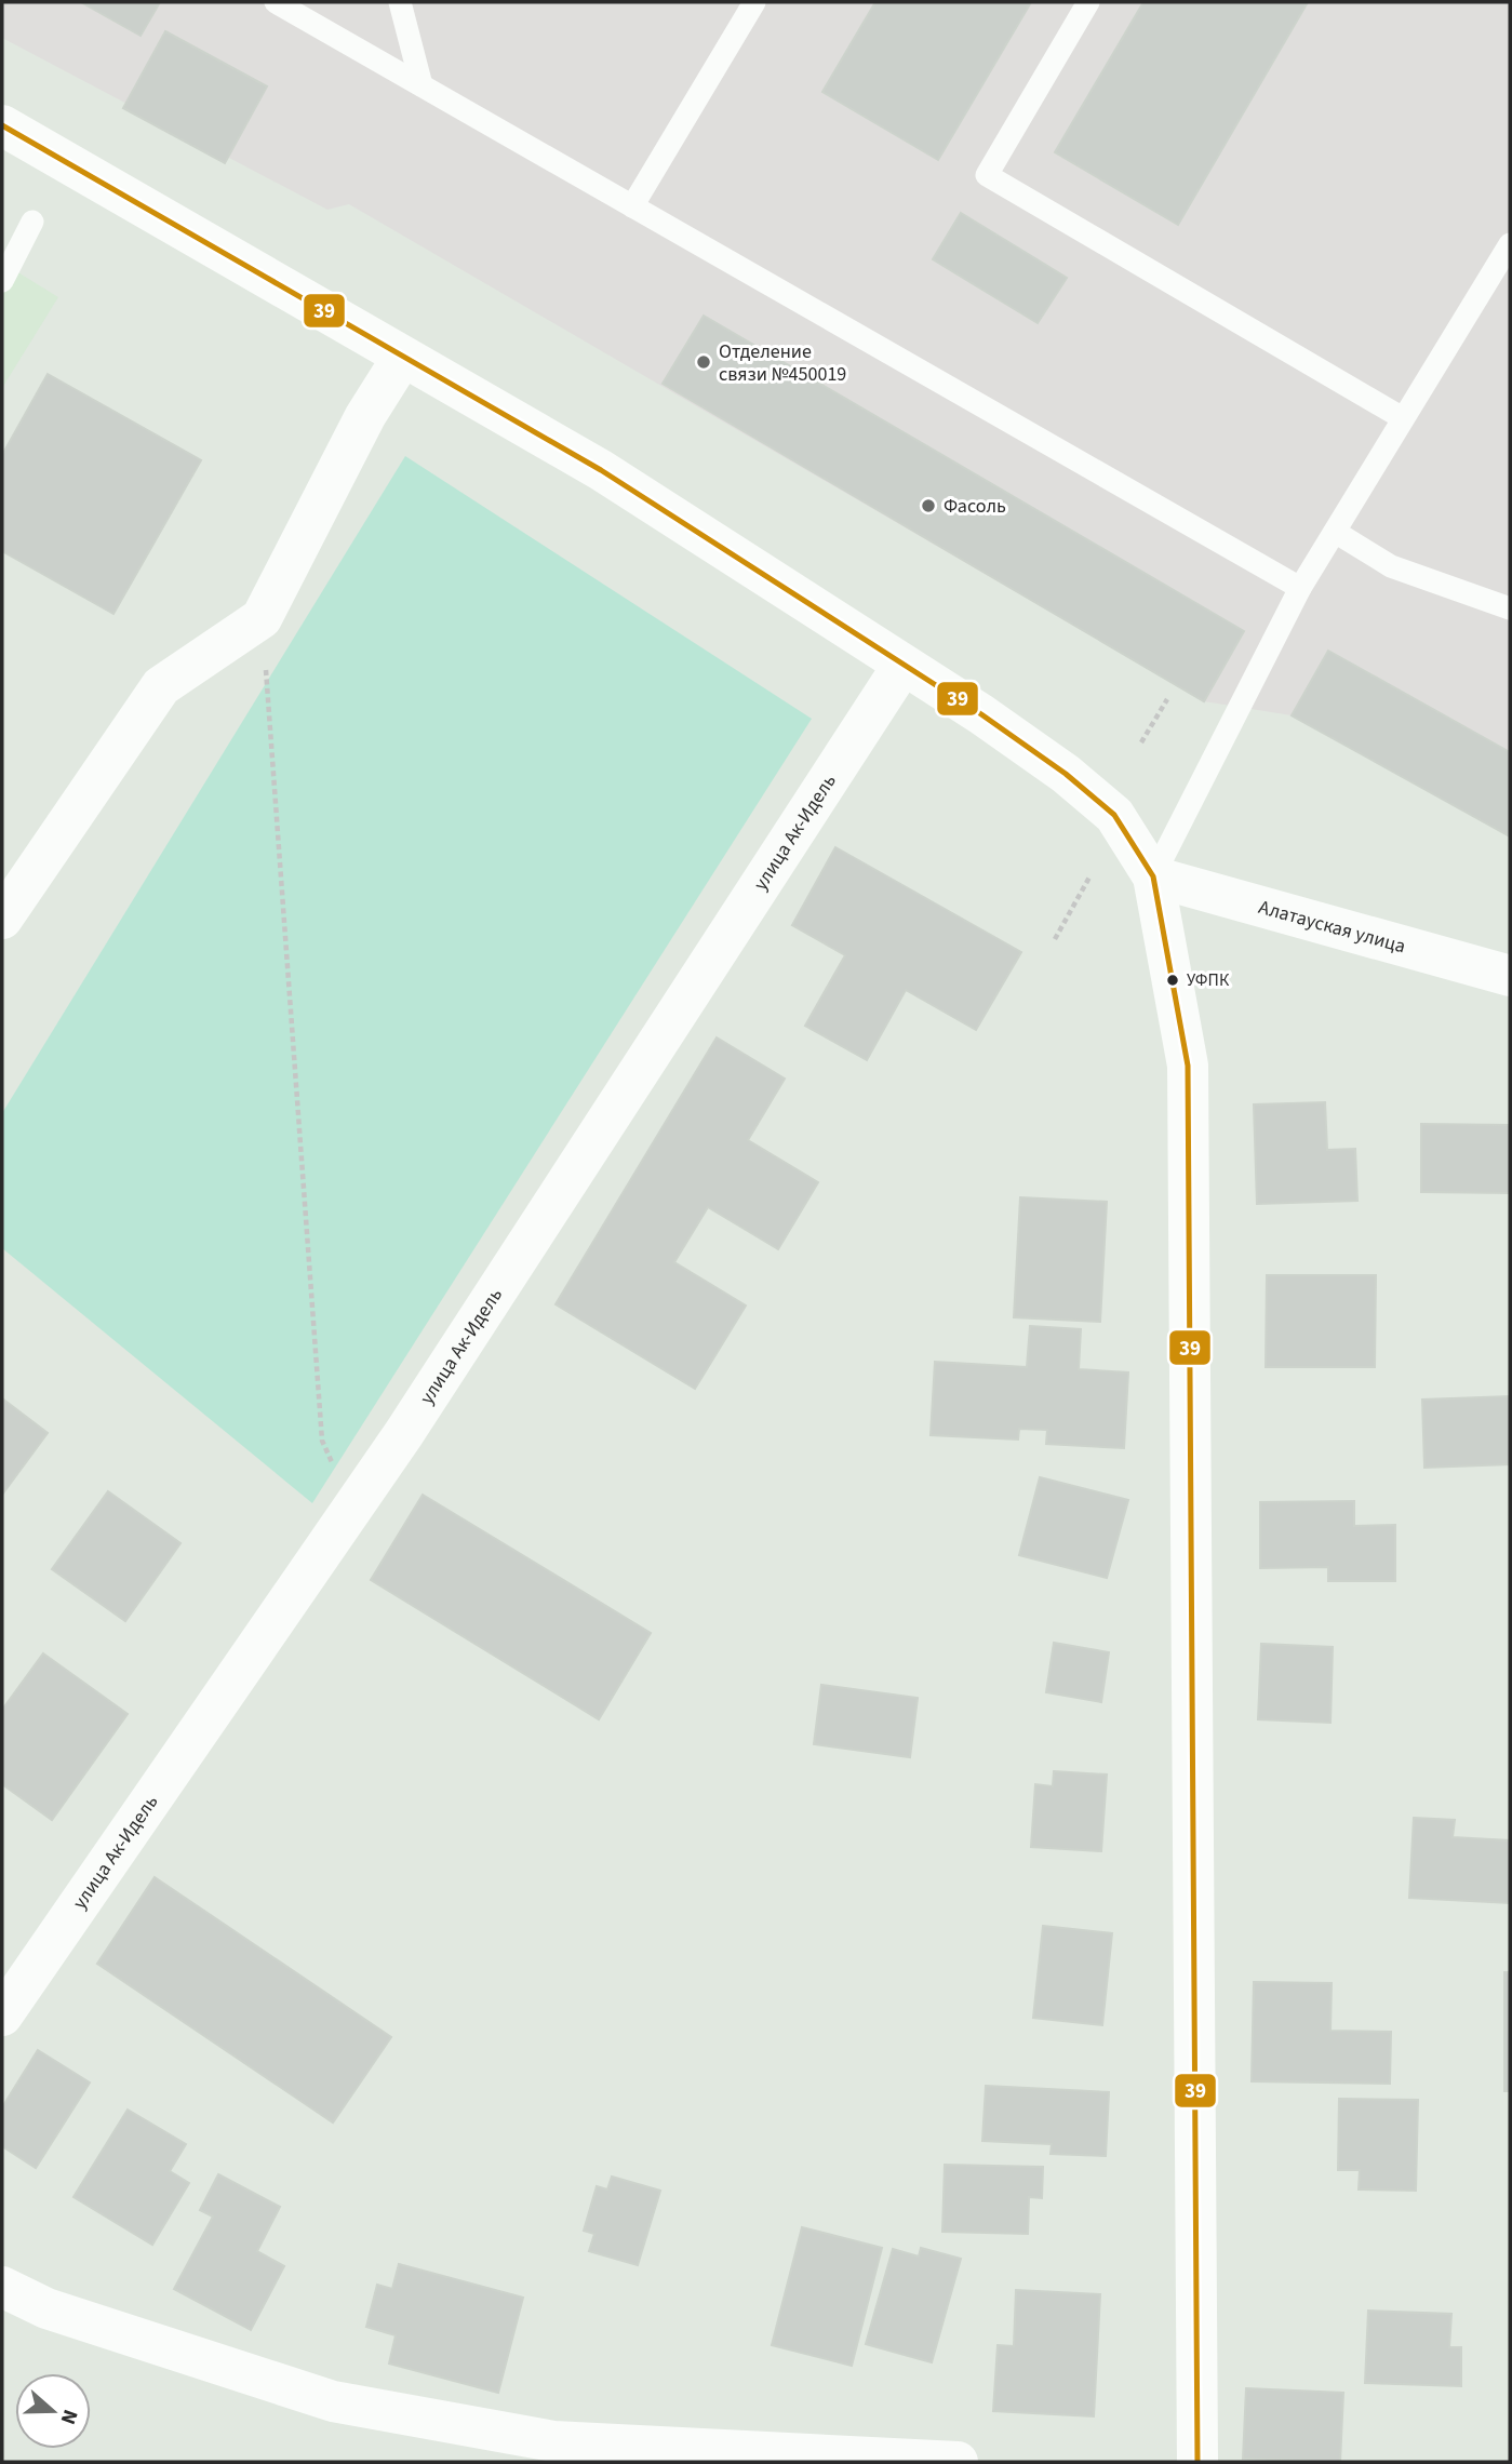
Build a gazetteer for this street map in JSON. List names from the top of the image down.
{
  "streets": {
    "street": ["улица Ак-Идель", "Алатауская улица"]
  },
  "places": ["Отделение связи №450019", "Фасоль", "УФПК"],
  "lines": ["transit line 39"],
  "north": "right"
}
